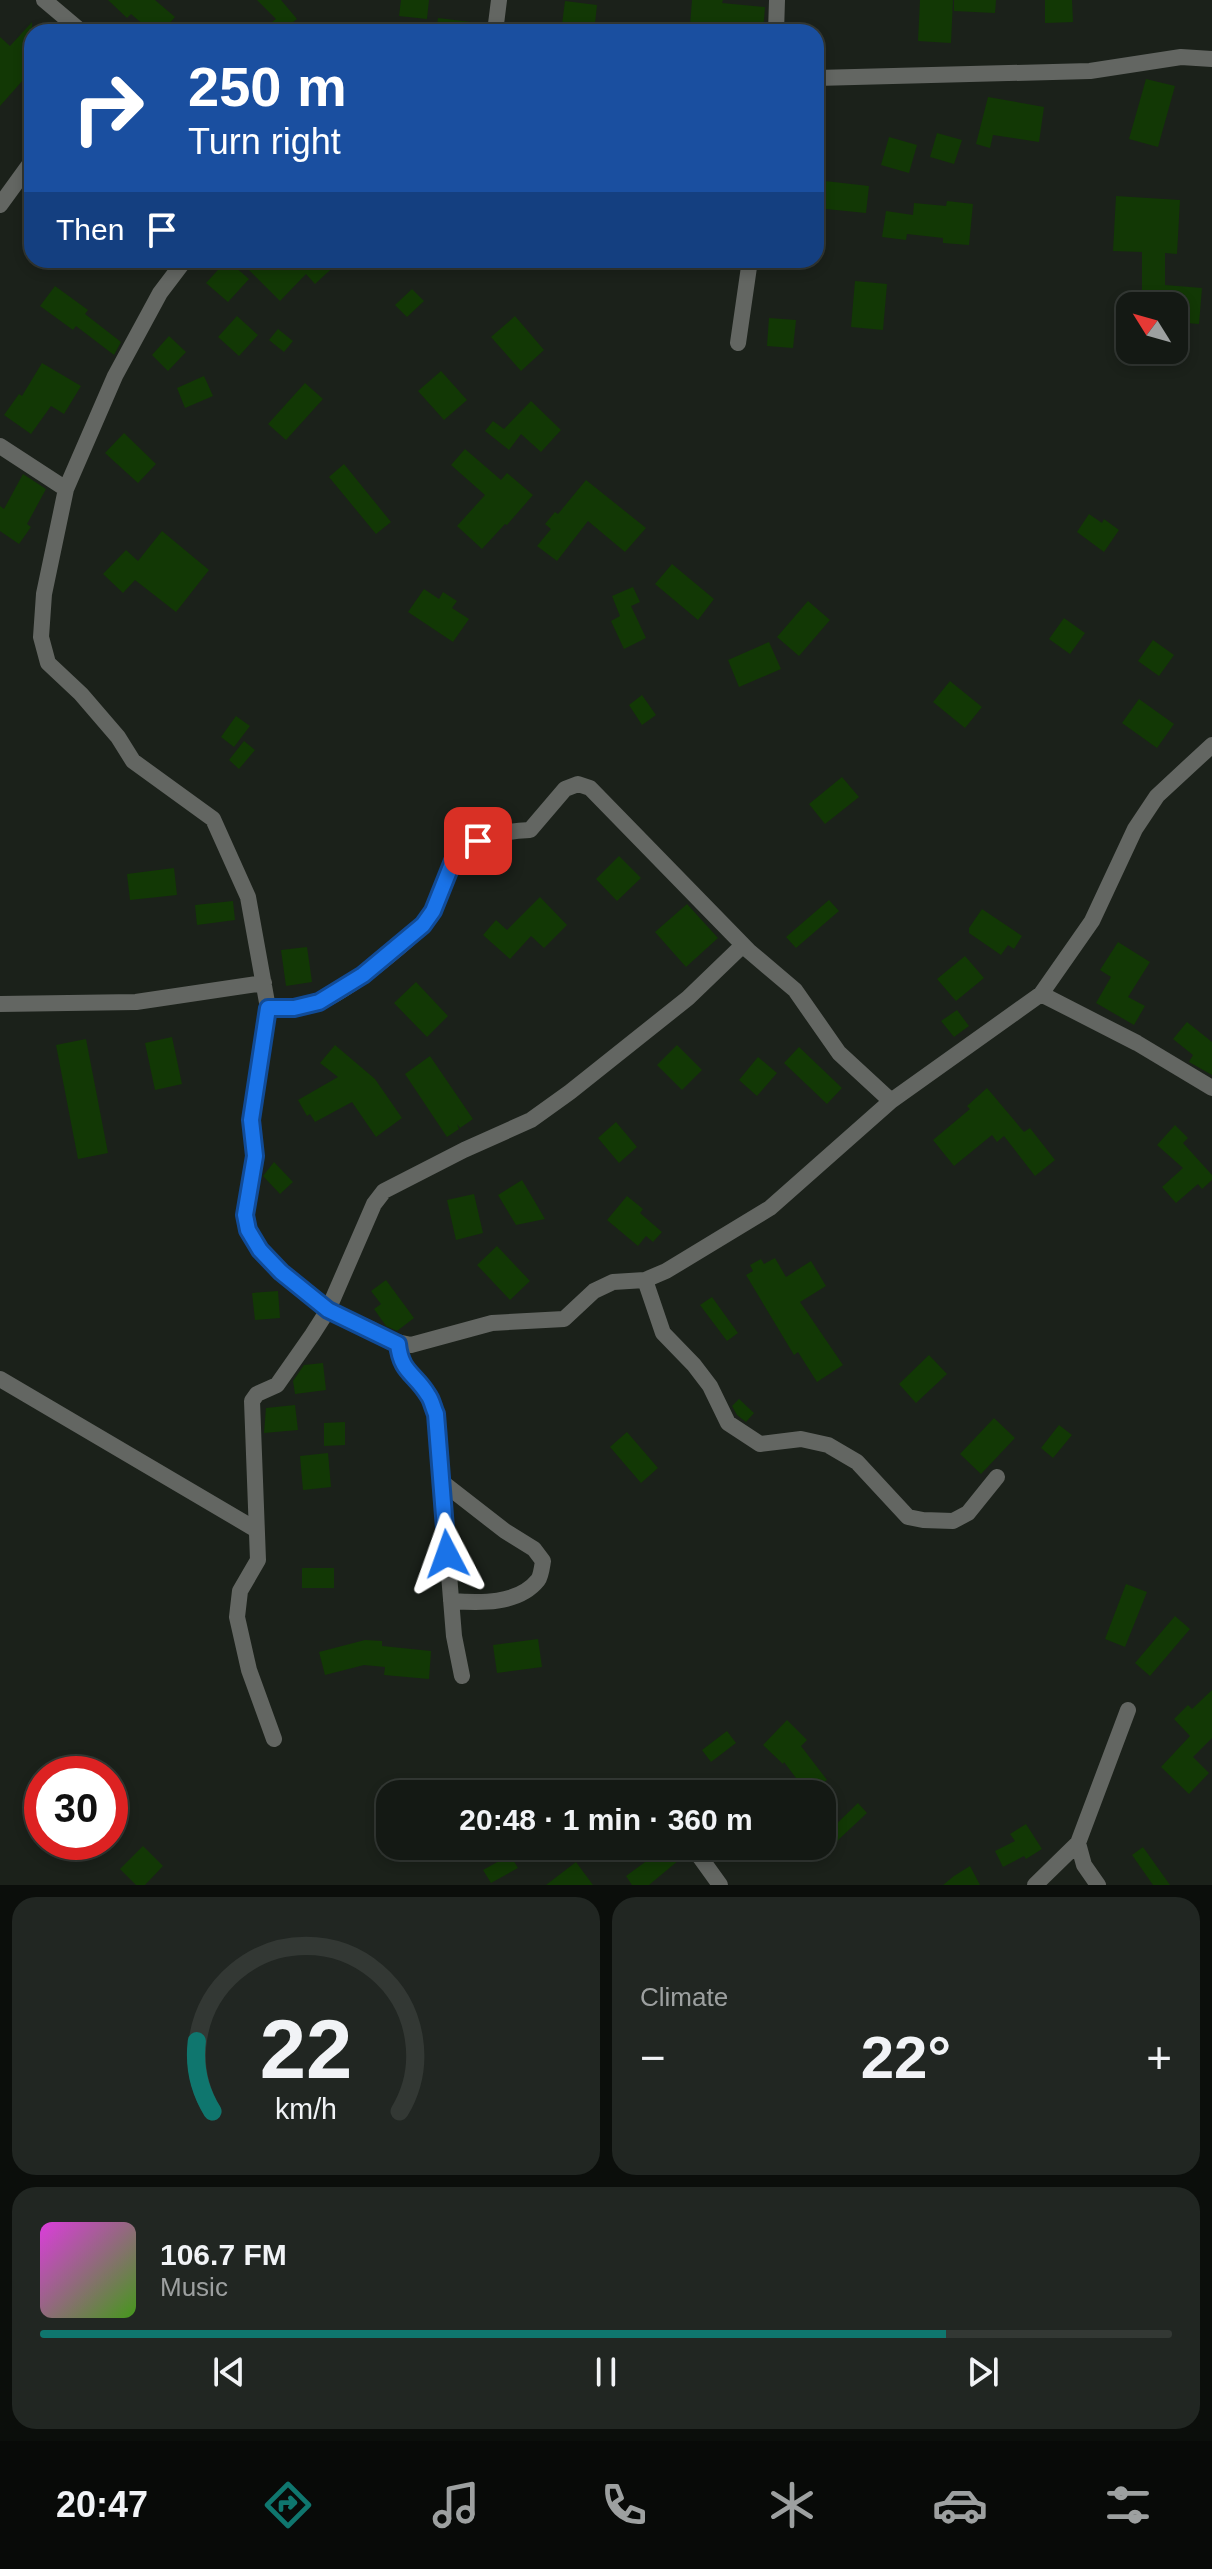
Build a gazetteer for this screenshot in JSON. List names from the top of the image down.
{
  "north": "top left",
  "page": {
    "turn": ["250 m", "Turn right"],
    "then": "Then",
    "limit": "30",
    "trip": "20:48 · 1 min · 360 m",
    "tile": "Climate",
    "heat": ["−", "22°", "+"],
    "song": ["106.7 FM", "Music"],
    "tabs": "20:47",
    "gauge": ["22", "km/h"]
  }
}
